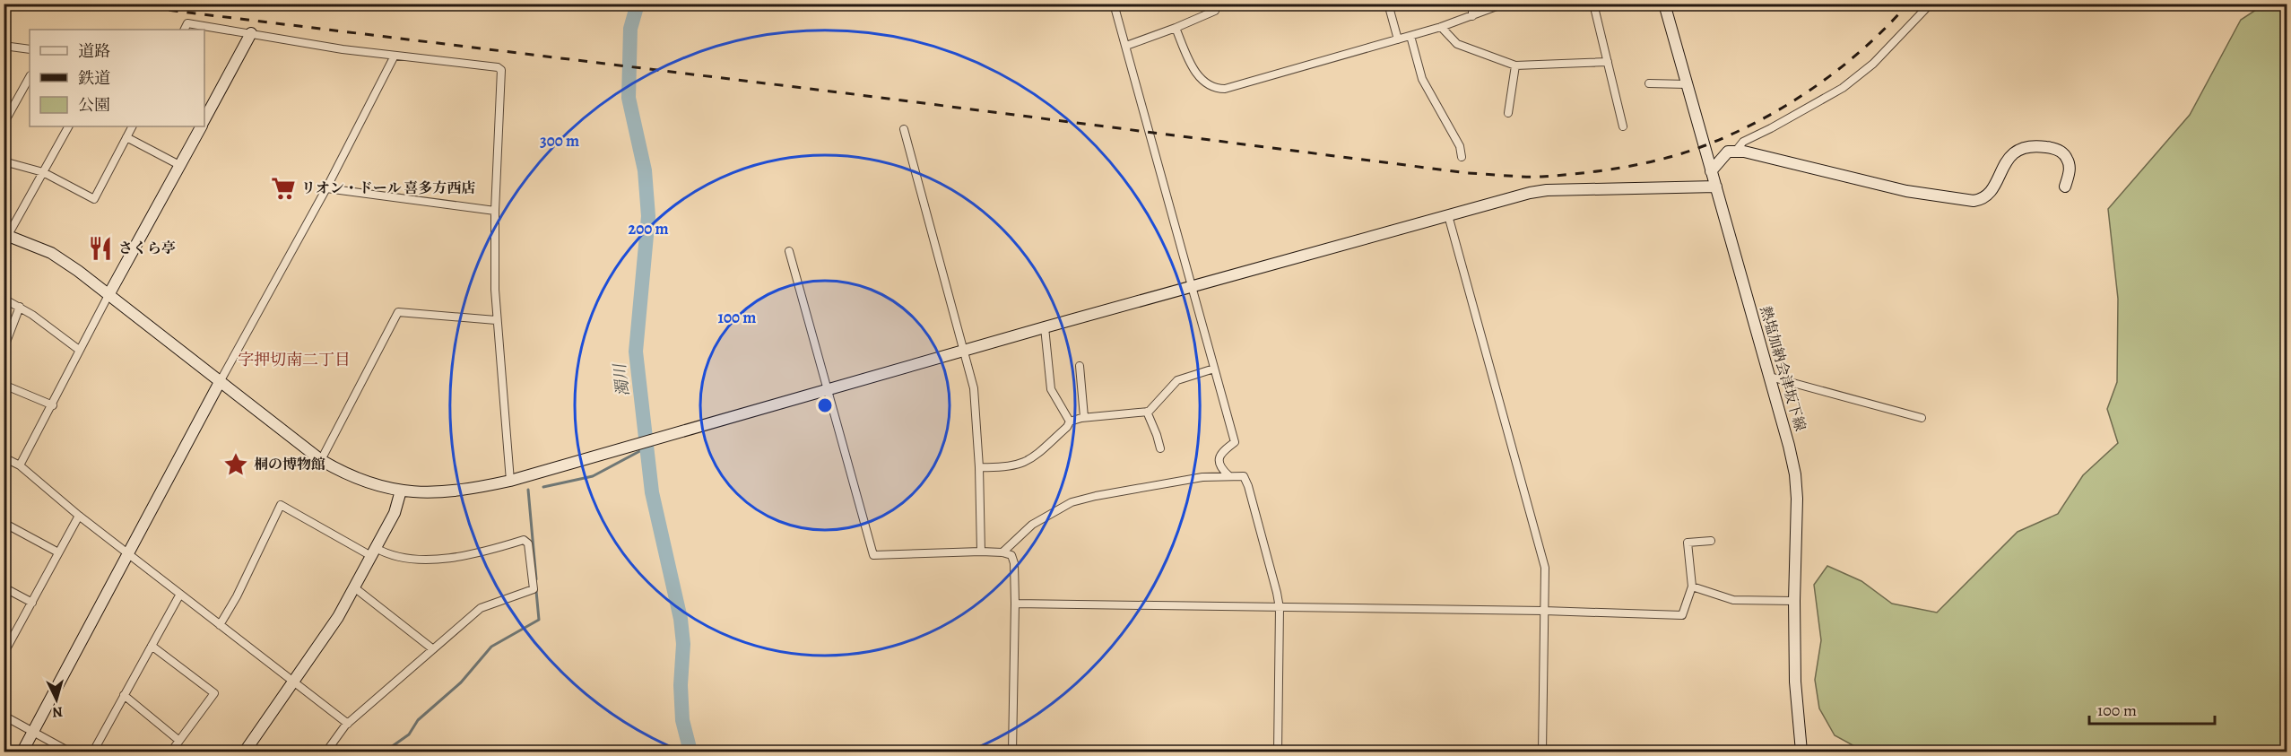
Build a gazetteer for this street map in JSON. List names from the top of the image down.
{
  "streets": {
    "street": ["熱塩加納会津坂下線"]
  },
  "districts": ["字押切南二丁目"],
  "water": ["濁川"],
  "places": {
    "supermarket": ["リオン・ドール 喜多方西店"],
    "restaurant": ["さくら亭"],
    "place": ["桐の博物館"]
  },
  "legend": ["道路", "鉄道", "公園"],
  "scale_bar": "100 m",
  "north": "bottom",
  "rings": ["300 m", "200 m", "100 m"]
}
